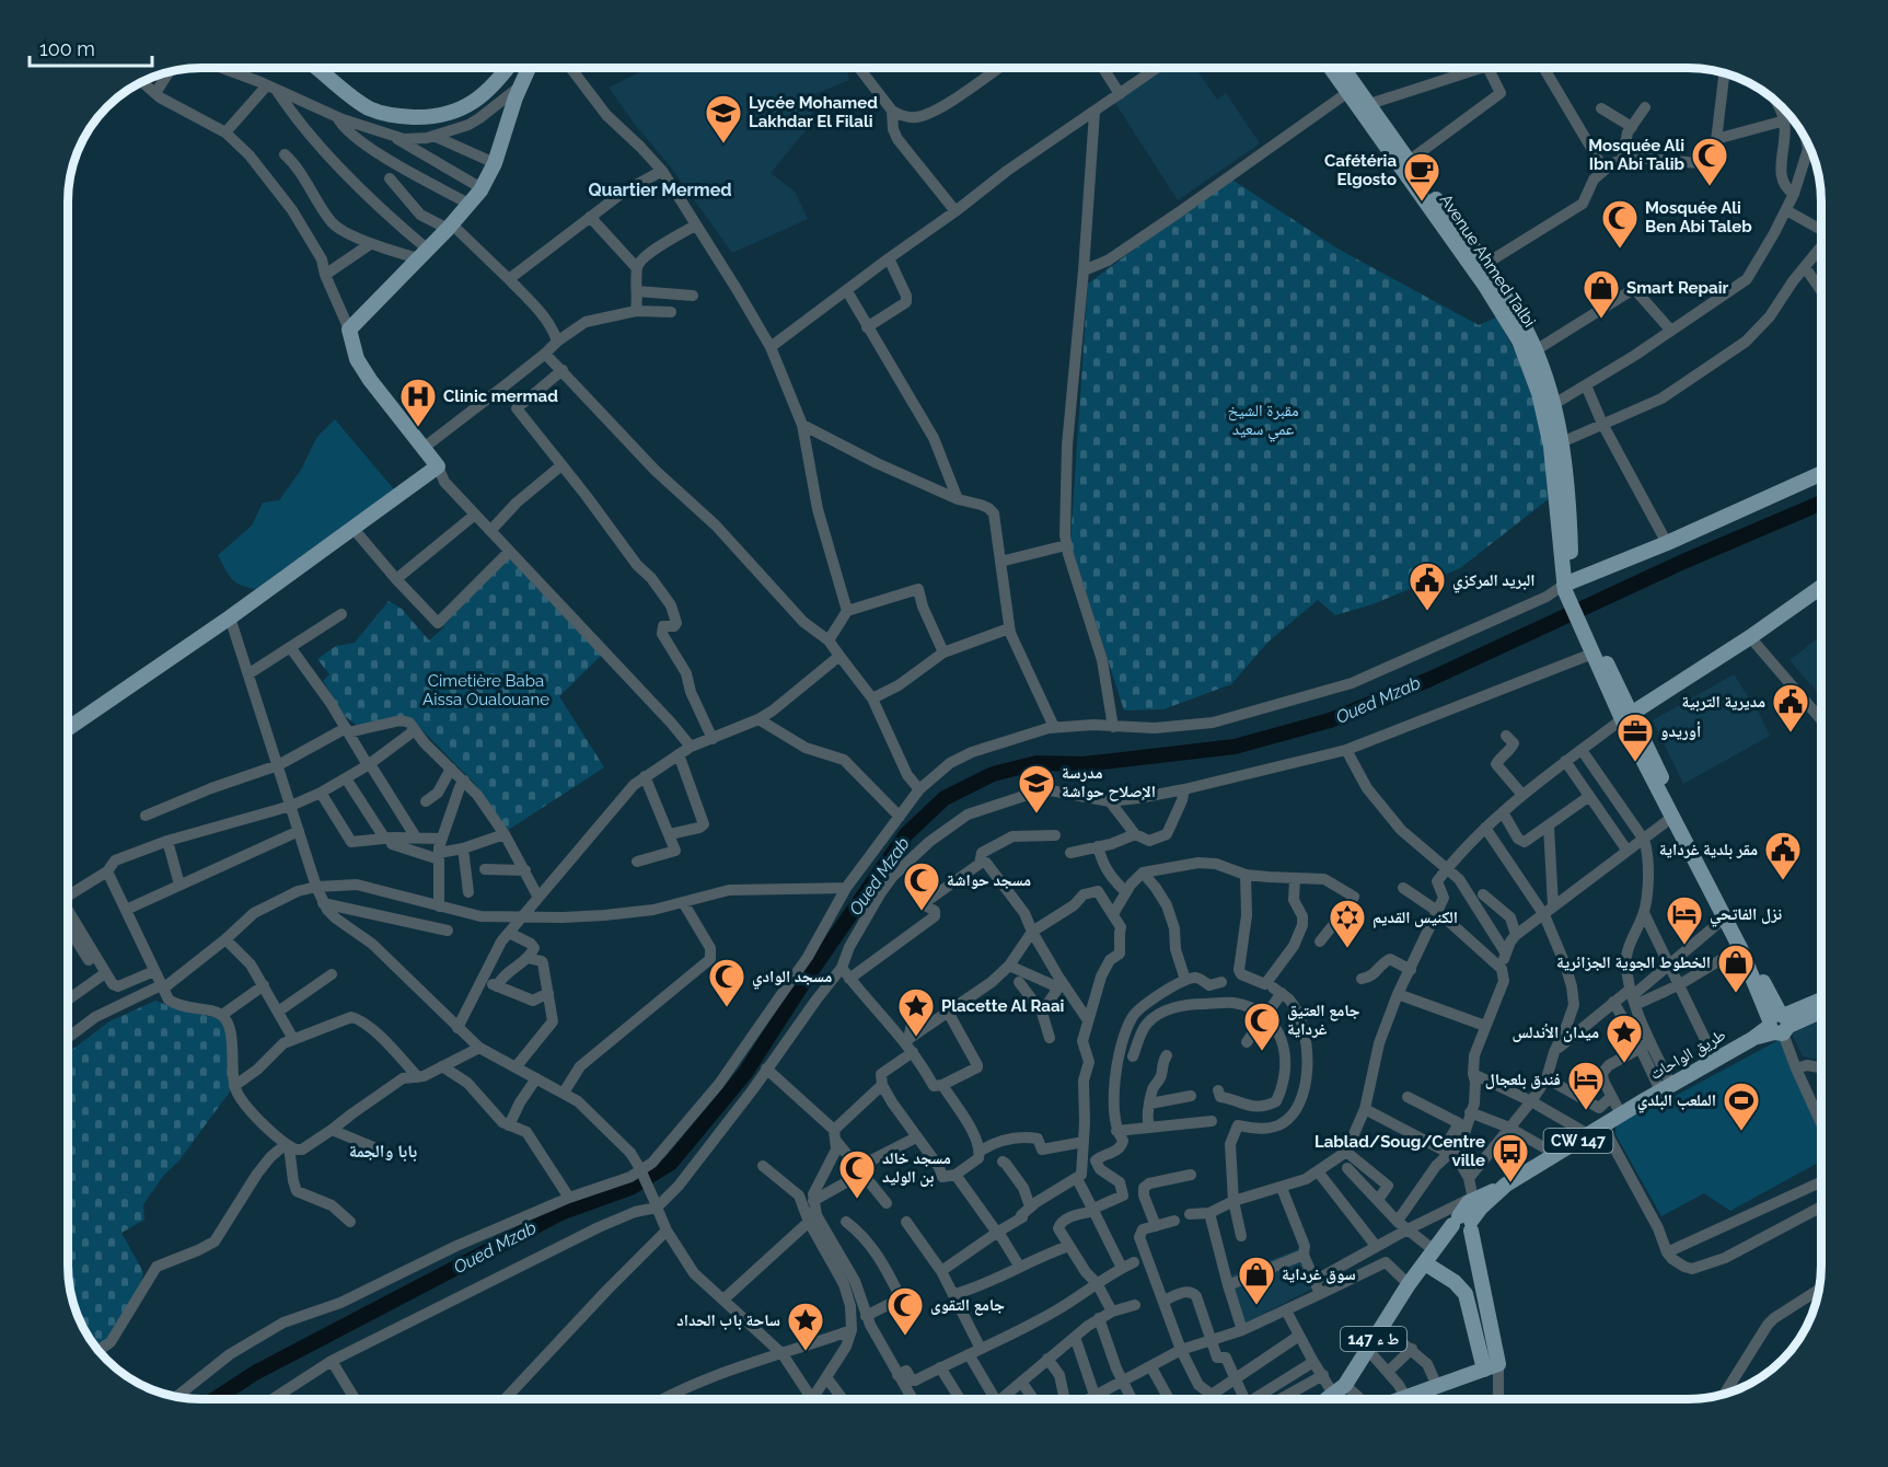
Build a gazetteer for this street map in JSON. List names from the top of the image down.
{
  "streets": {
    "main road": [
      "Avenue Ahmed Talbi",
      "طريق الواحات",
      "CW 147",
      "ط ء 147"
    ]
  },
  "crossings": [
    ["طريق الواحات", "CW 147"],
    ["طريق الواحات", "ط ء 147"]
  ],
  "districts": ["Quartier Mermed", "بابا والجمة"],
  "water": ["Oued Mzab"],
  "parks": ["مقبرة الشيخ عمي سعيد", "Cimetière Baba Aissa Oualouane"],
  "places": {
    "school or university": ["Lycée Mohamed Lakhdar El Filali", "مدرسة الإصلاح حواشة"],
    "mosque": [
      "Mosquée Ali Ibn Abi Talib",
      "Mosquée Ali Ben Abi Taleb",
      "مسجد حواشة",
      "مسجد الوادي",
      "جامع العتيق غرداية",
      "مسجد خالد بن الوليد",
      "جامع التقوى"
    ],
    "cafe": ["Cafétéria Elgosto"],
    "shop": ["Smart Repair", "الخطوط الجوية الجزائرية", "سوق غرداية"],
    "hospital": ["Clinic mermad"],
    "public building": ["البريد المركزي", "مديرية التربية", "مقر بلدية غرداية"],
    "office": ["أوريدو"],
    "hotel": ["نزل الفاتحي", "فندق بلعجال"],
    "synagogue": ["الكنيس القديم"],
    "place": ["Placette Al Raai", "ميدان الأندلس", "ساحة باب الحداد"],
    "sports": ["الملعب البلدي"],
    "bus stop": ["Lablad/Soug/Centre ville"]
  },
  "scale_bar": "100 m"
}
